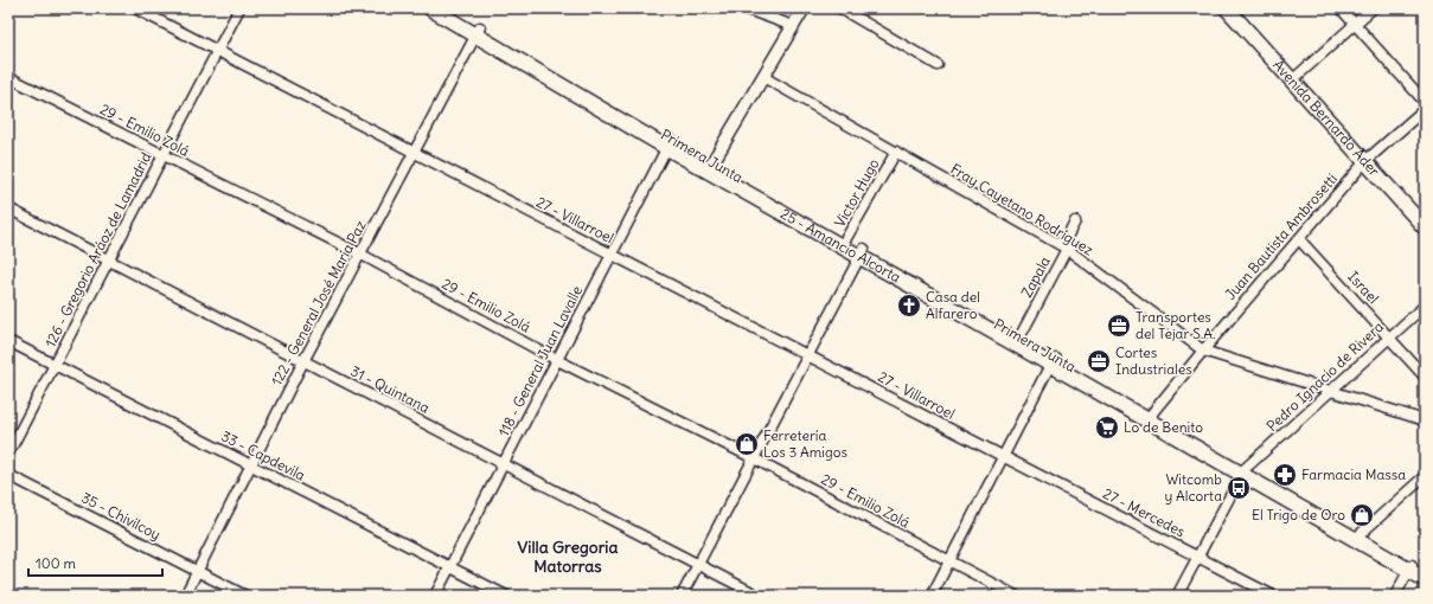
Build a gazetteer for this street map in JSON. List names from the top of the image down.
{
  "streets": {
    "main road": ["Avenida Bernardo Ader", "Primera Junta"],
    "street": [
      "29 - Emilio Zolá",
      "Victor Hugo",
      "Fray Cayetano Rodríguez",
      "27 - Villarroel",
      "Juan Bautista Ambrosetti",
      "126 - Gregorio Aráoz de Lamadrid",
      "Zapala",
      "Israel",
      "122 - General José María Paz",
      "118 - General Juan Lavalle",
      "Pedro Ignacio de Rivera",
      "31 - Quintana",
      "33 - Capdevila",
      "27 - Mercedes",
      "35 - Chivilcoy"
    ]
  },
  "crossings": [
    ["Avenida Bernardo Ader", "Juan Bautista Ambrosetti"],
    ["29 - Emilio Zolá", "126 - Gregorio Aráoz de Lamadrid"],
    ["29 - Emilio Zolá", "122 - General José María Paz"],
    ["29 - Emilio Zolá", "118 - General Juan Lavalle"],
    ["Primera Junta", "Victor Hugo"],
    ["Primera Junta", "Juan Bautista Ambrosetti"],
    ["Primera Junta", "Zapala"],
    ["Primera Junta", "122 - General José María Paz"],
    ["Primera Junta", "118 - General Juan Lavalle"],
    ["Primera Junta", "Pedro Ignacio de Rivera"],
    ["Victor Hugo", "Fray Cayetano Rodríguez"],
    ["Fray Cayetano Rodríguez", "Juan Bautista Ambrosetti"],
    ["Fray Cayetano Rodríguez", "Zapala"],
    ["Fray Cayetano Rodríguez", "Pedro Ignacio de Rivera"],
    ["27 - Villarroel", "126 - Gregorio Aráoz de Lamadrid"],
    ["27 - Villarroel", "122 - General José María Paz"],
    ["27 - Villarroel", "118 - General Juan Lavalle"],
    ["27 - Villarroel", "27 - Mercedes"],
    ["Juan Bautista Ambrosetti", "Israel"],
    ["126 - Gregorio Aráoz de Lamadrid", "31 - Quintana"],
    ["126 - Gregorio Aráoz de Lamadrid", "33 - Capdevila"],
    ["Israel", "Pedro Ignacio de Rivera"],
    ["122 - General José María Paz", "31 - Quintana"],
    ["122 - General José María Paz", "33 - Capdevila"],
    ["122 - General José María Paz", "35 - Chivilcoy"],
    ["118 - General Juan Lavalle", "31 - Quintana"],
    ["118 - General Juan Lavalle", "33 - Capdevila"],
    ["Pedro Ignacio de Rivera", "27 - Mercedes"]
  ],
  "districts": ["Villa Gregoria Matorras"],
  "places": {
    "church": ["Casa del Alfarero"],
    "office": ["Transportes del Tejar S.A.", "Cortes Industriales"],
    "supermarket": ["Lo de Benito"],
    "shop": ["Ferretería Los 3 Amigos", "El Trigo de Oro"],
    "pharmacy": ["Farmacia Massa"],
    "bus stop": ["Witcomb y Alcorta"]
  },
  "scale_bar": "100 m"
}
